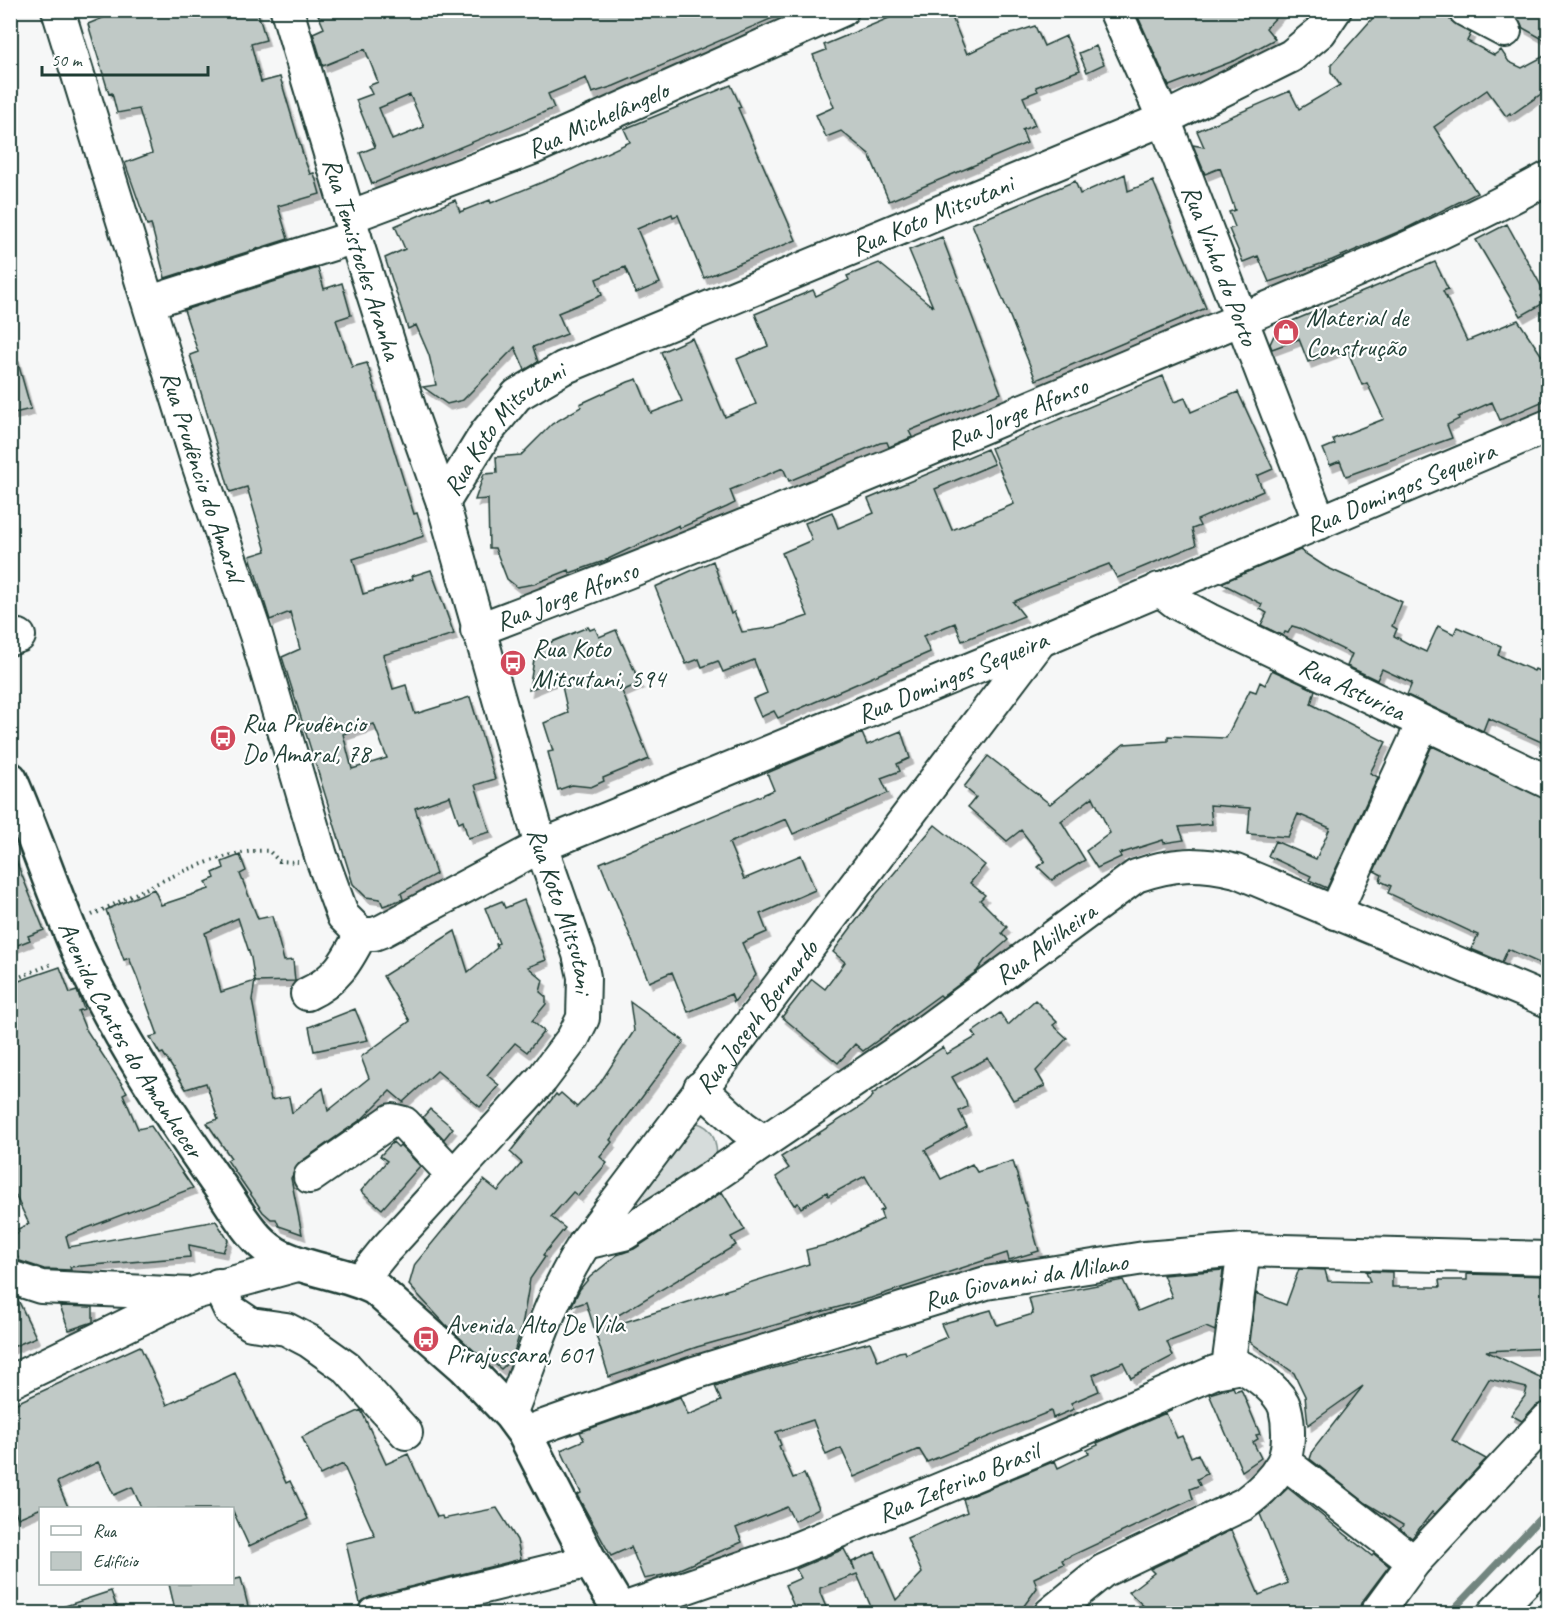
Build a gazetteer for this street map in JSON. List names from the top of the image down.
{
  "streets": {
    "main road": ["Avenida Cantos do Amanhecer"],
    "street": [
      "Rua Michelângelo",
      "Rua Koto Mitsutani",
      "Rua Temistocles Aranha",
      "Rua Vinho do Porto",
      "Rua Jorge Afonso",
      "Rua Prudêncio do Amaral",
      "Rua Domingos Sequeira",
      "Rua Asturica",
      "Rua Abilheira",
      "Rua Joseph Bernardo",
      "Rua Giovanni da Milano",
      "Rua Zeferino Brasil"
    ]
  },
  "crossings": [
    ["Rua Michelângelo", "Rua Temistocles Aranha"],
    ["Rua Michelângelo", "Rua Prudêncio do Amaral"],
    ["Rua Koto Mitsutani", "Rua Temistocles Aranha"],
    ["Rua Koto Mitsutani", "Rua Vinho do Porto"],
    ["Rua Koto Mitsutani", "Rua Jorge Afonso"],
    ["Rua Koto Mitsutani", "Rua Domingos Sequeira"],
    ["Rua Koto Mitsutani", "Avenida Cantos do Amanhecer"],
    ["Rua Vinho do Porto", "Rua Jorge Afonso"],
    ["Rua Vinho do Porto", "Rua Domingos Sequeira"],
    ["Rua Prudêncio do Amaral", "Rua Domingos Sequeira"],
    ["Rua Domingos Sequeira", "Rua Asturica"],
    ["Rua Domingos Sequeira", "Rua Joseph Bernardo"],
    ["Rua Abilheira", "Rua Joseph Bernardo"],
    ["Rua Joseph Bernardo", "Avenida Cantos do Amanhecer"],
    ["Rua Joseph Bernardo", "Rua Giovanni da Milano"],
    ["Avenida Cantos do Amanhecer", "Rua Giovanni da Milano"],
    ["Avenida Cantos do Amanhecer", "Rua Zeferino Brasil"]
  ],
  "places": {
    "shop": ["Material de Construção"],
    "bus stop": ["Rua Koto Mitsutani, 594", "Rua Prudêncio Do Amaral, 78", "Avenida Alto De Vila Pirajussara, 601"]
  },
  "legend": ["Rua", "Edifício"],
  "scale_bar": "50 m"
}
